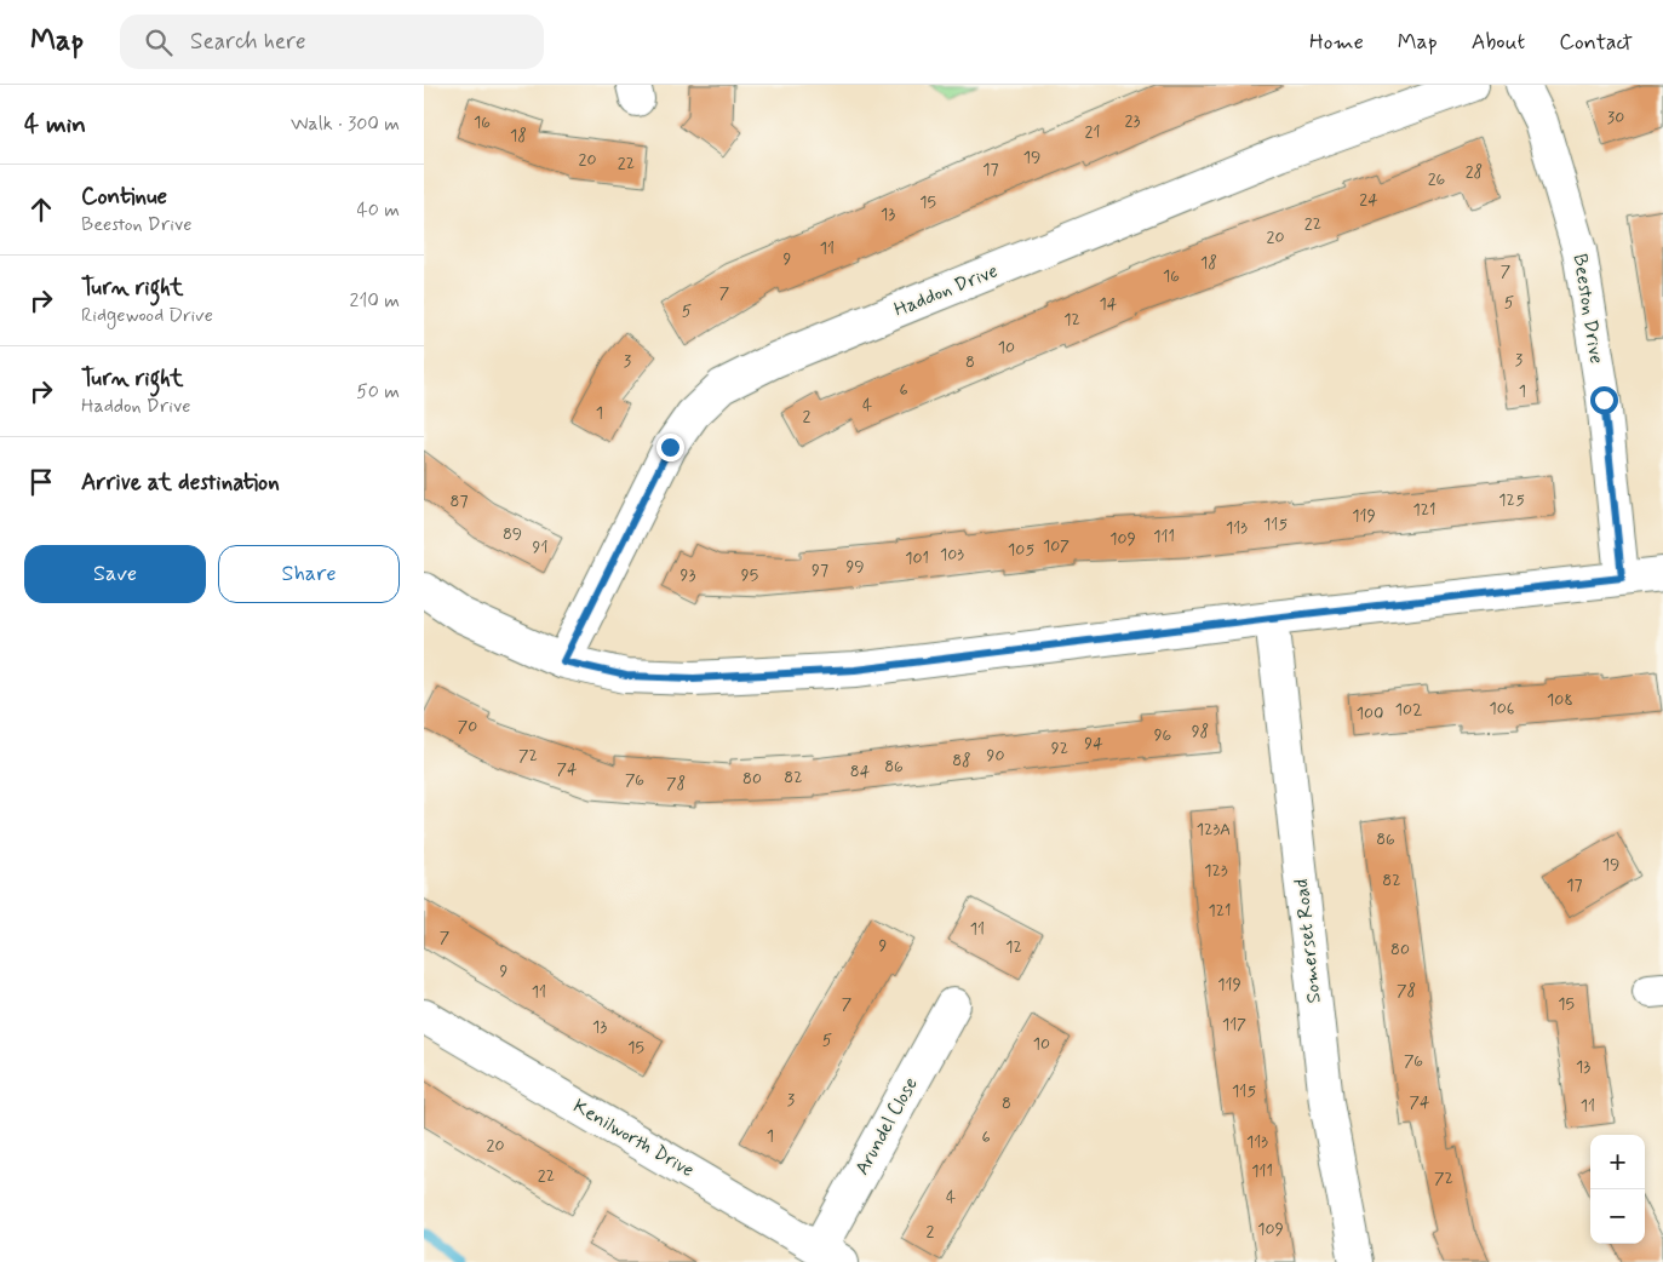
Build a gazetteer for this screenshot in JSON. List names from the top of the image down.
{
  "streets": {
    "street": [
      "Haddon Drive",
      "Beeston Drive",
      "Somerset Road",
      "Arundel Close",
      "Kenilworth Drive"
    ]
  },
  "crossings": [
    ["Arundel Close", "Kenilworth Drive"]
  ],
  "house_numbers": [
    "30",
    "23",
    "16",
    "21",
    "18",
    "19",
    "20",
    "22",
    "17",
    "28",
    "26",
    "24",
    "15",
    "13",
    "22",
    "20",
    "11",
    "9",
    "18",
    "7",
    "16",
    "7",
    "5",
    "14",
    "5",
    "12",
    "10",
    "3",
    "3",
    "8",
    "6",
    "1",
    "4",
    "1",
    "2",
    "125",
    "87",
    "121",
    "119",
    "115",
    "113",
    "89",
    "111",
    "109",
    "107",
    "91",
    "105",
    "103",
    "101",
    "99",
    "97",
    "93",
    "95",
    "108",
    "106",
    "102",
    "100",
    "70",
    "98",
    "96",
    "94",
    "92",
    "72",
    "90",
    "88",
    "86",
    "74",
    "84",
    "82",
    "80",
    "76",
    "78",
    "123A",
    "86",
    "19",
    "123",
    "82",
    "17",
    "121",
    "11",
    "7",
    "9",
    "12",
    "80",
    "9",
    "119",
    "78",
    "11",
    "7",
    "15",
    "117",
    "13",
    "5",
    "10",
    "15",
    "76",
    "13",
    "115",
    "3",
    "74",
    "8",
    "11",
    "1",
    "6",
    "113",
    "20",
    "111",
    "22",
    "72",
    "4",
    "109",
    "2"
  ],
  "page": {
    "header": "Map",
    "search": "Search here",
    "nav": [
      "Home",
      "Map",
      "About",
      "Contact"
    ],
    "heading": ["4 min", "Walk · 300 m"],
    "list": [
      ["Continue", "Beeston Drive", "40 m"],
      ["Turn right", "Ridgewood Drive", "210 m"],
      ["Turn right", "Haddon Drive", "50 m"],
      "Arrive at destination"
    ],
    "buttons": ["Save", "Share"],
    "map_buttons": ["+", "−"]
  }
}
